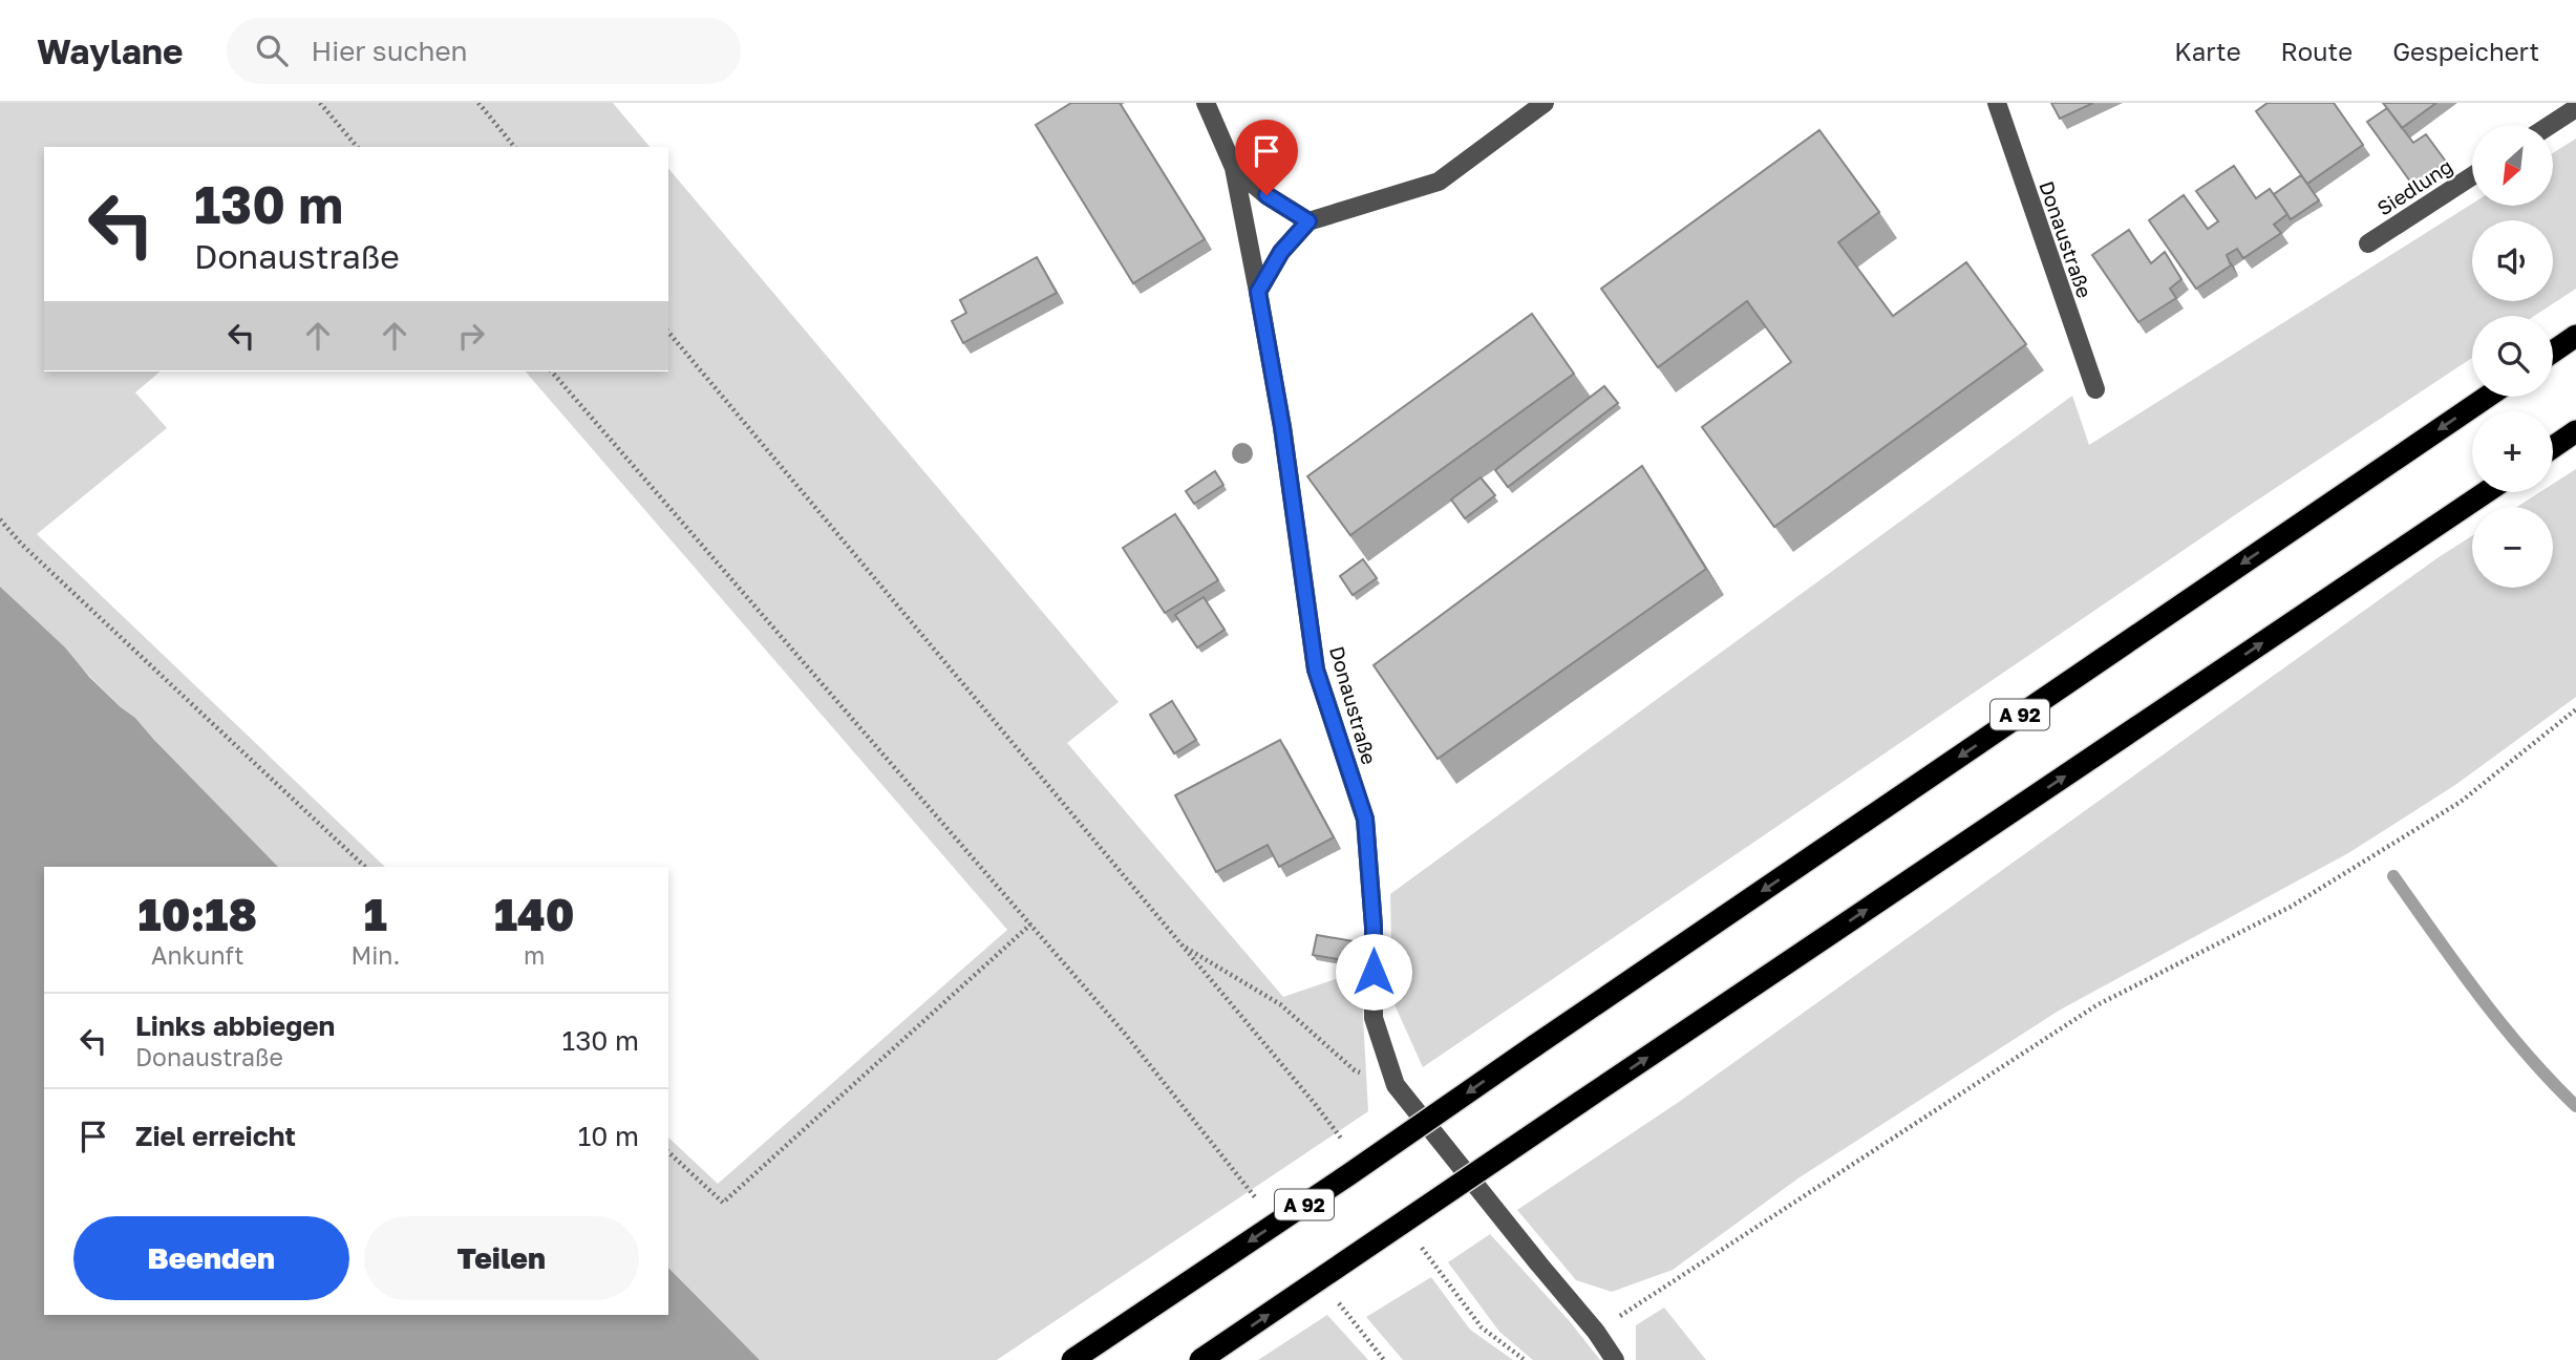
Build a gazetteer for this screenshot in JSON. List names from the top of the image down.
{
  "streets": {
    "highway": ["A 92"],
    "street": ["Siedlung", "Donaustraße"]
  },
  "north": "bottom left",
  "page": {
    "header": "Waylane",
    "search": "Hier suchen",
    "nav": ["Karte", "Route", "Gespeichert"],
    "map_buttons": ["+", "−"],
    "turn": ["130 m", "Donaustraße"],
    "eta": [
      "10:18",
      "Ankunft",
      "1",
      "Min.",
      "140",
      "m"
    ],
    "list": [
      {
        "name": "Links abbiegen",
        "note": "Donaustraße",
        "value": "130 m"
      },
      {
        "name": "Ziel erreicht",
        "value": "10 m"
      }
    ],
    "buttons": ["Beenden", "Teilen"]
  }
}
